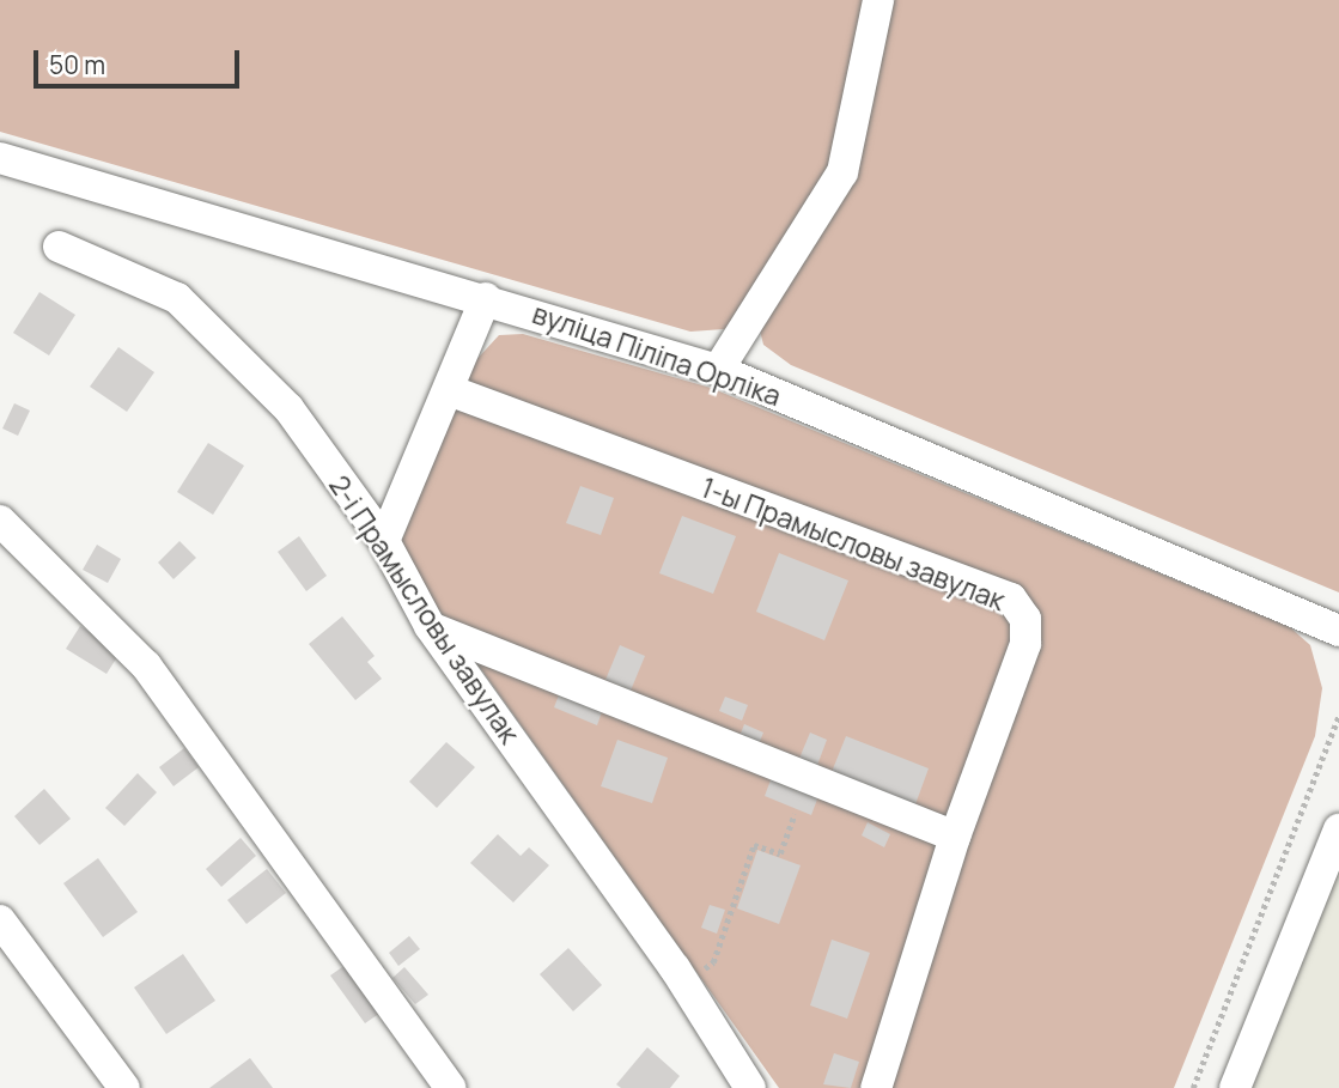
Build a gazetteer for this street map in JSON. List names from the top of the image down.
{
  "streets": {
    "street": ["вуліца Піліпа Орліка", "1-ы Прамысловы завулак", "2-і Прамысловы завулак"]
  },
  "scale_bar": "50 m"
}
